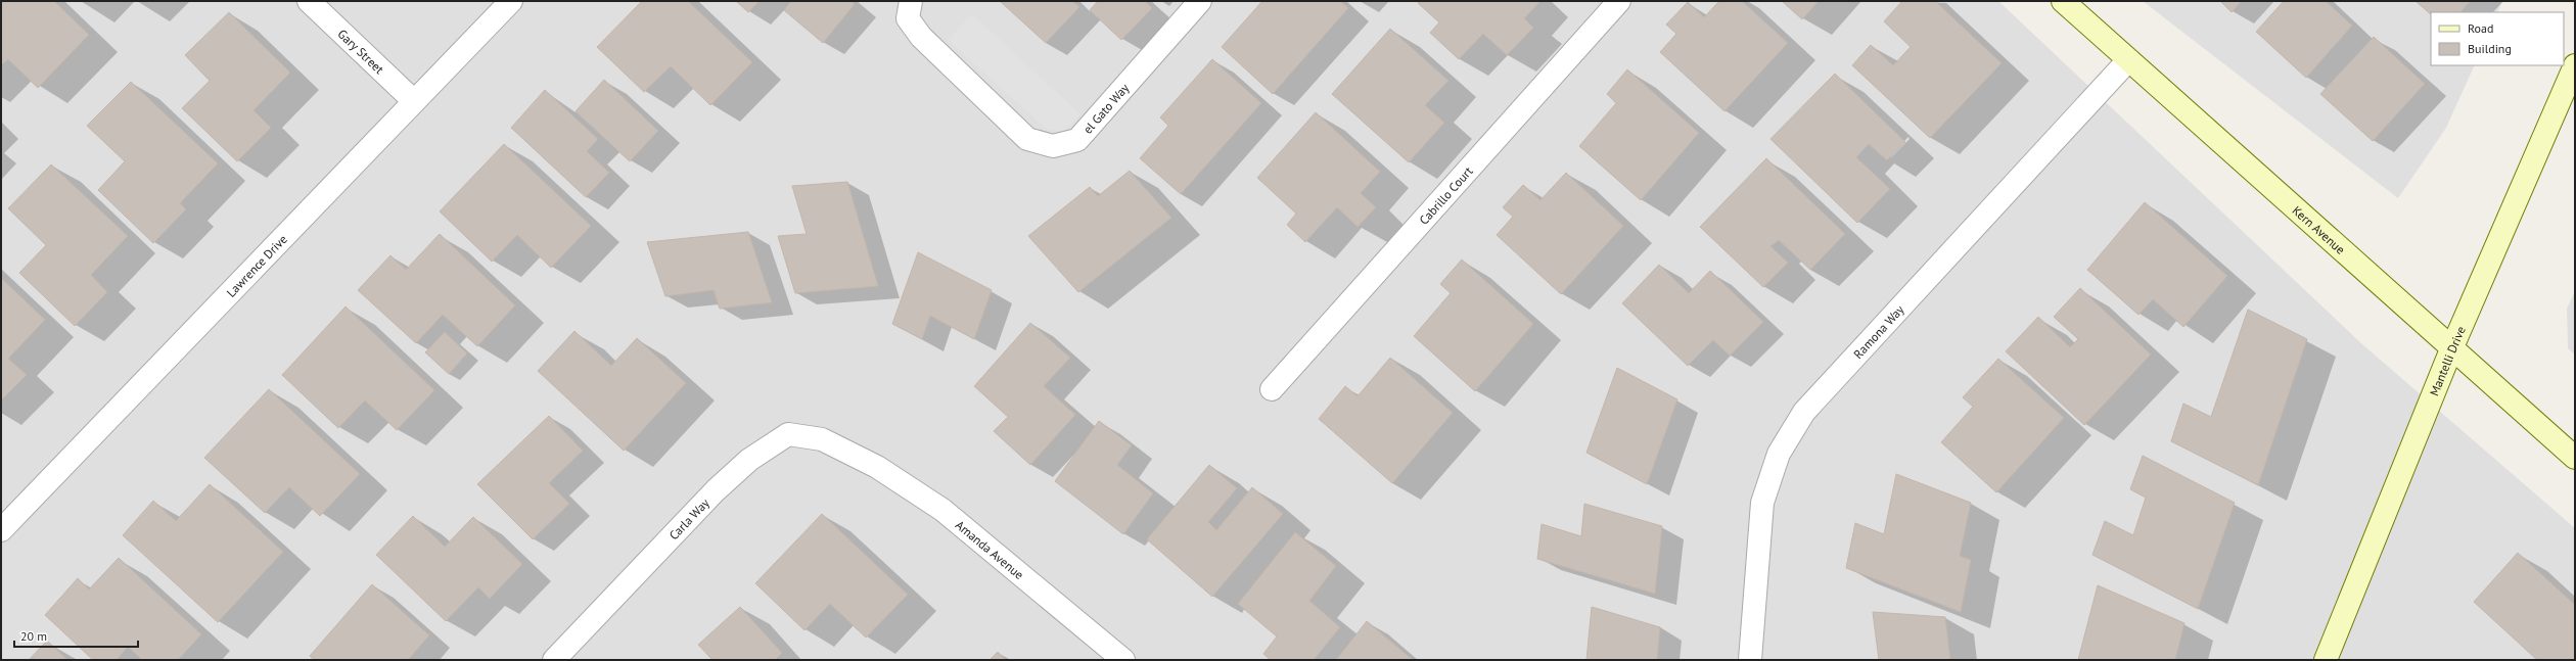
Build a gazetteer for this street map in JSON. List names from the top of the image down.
{
  "streets": {
    "street": [
      "Gary Street",
      "el Gato Way",
      "Cabrillo Court",
      "Kern Avenue",
      "Lawrence Drive",
      "Ramona Way",
      "Mantelli Drive",
      "Carla Way",
      "Amanda Avenue"
    ]
  },
  "crossings": [
    ["Gary Street", "Lawrence Drive"],
    ["Kern Avenue", "Ramona Way"],
    ["Kern Avenue", "Mantelli Drive"],
    ["Carla Way", "Amanda Avenue"]
  ],
  "legend": ["Road", "Building"],
  "scale_bar": "20 m"
}
